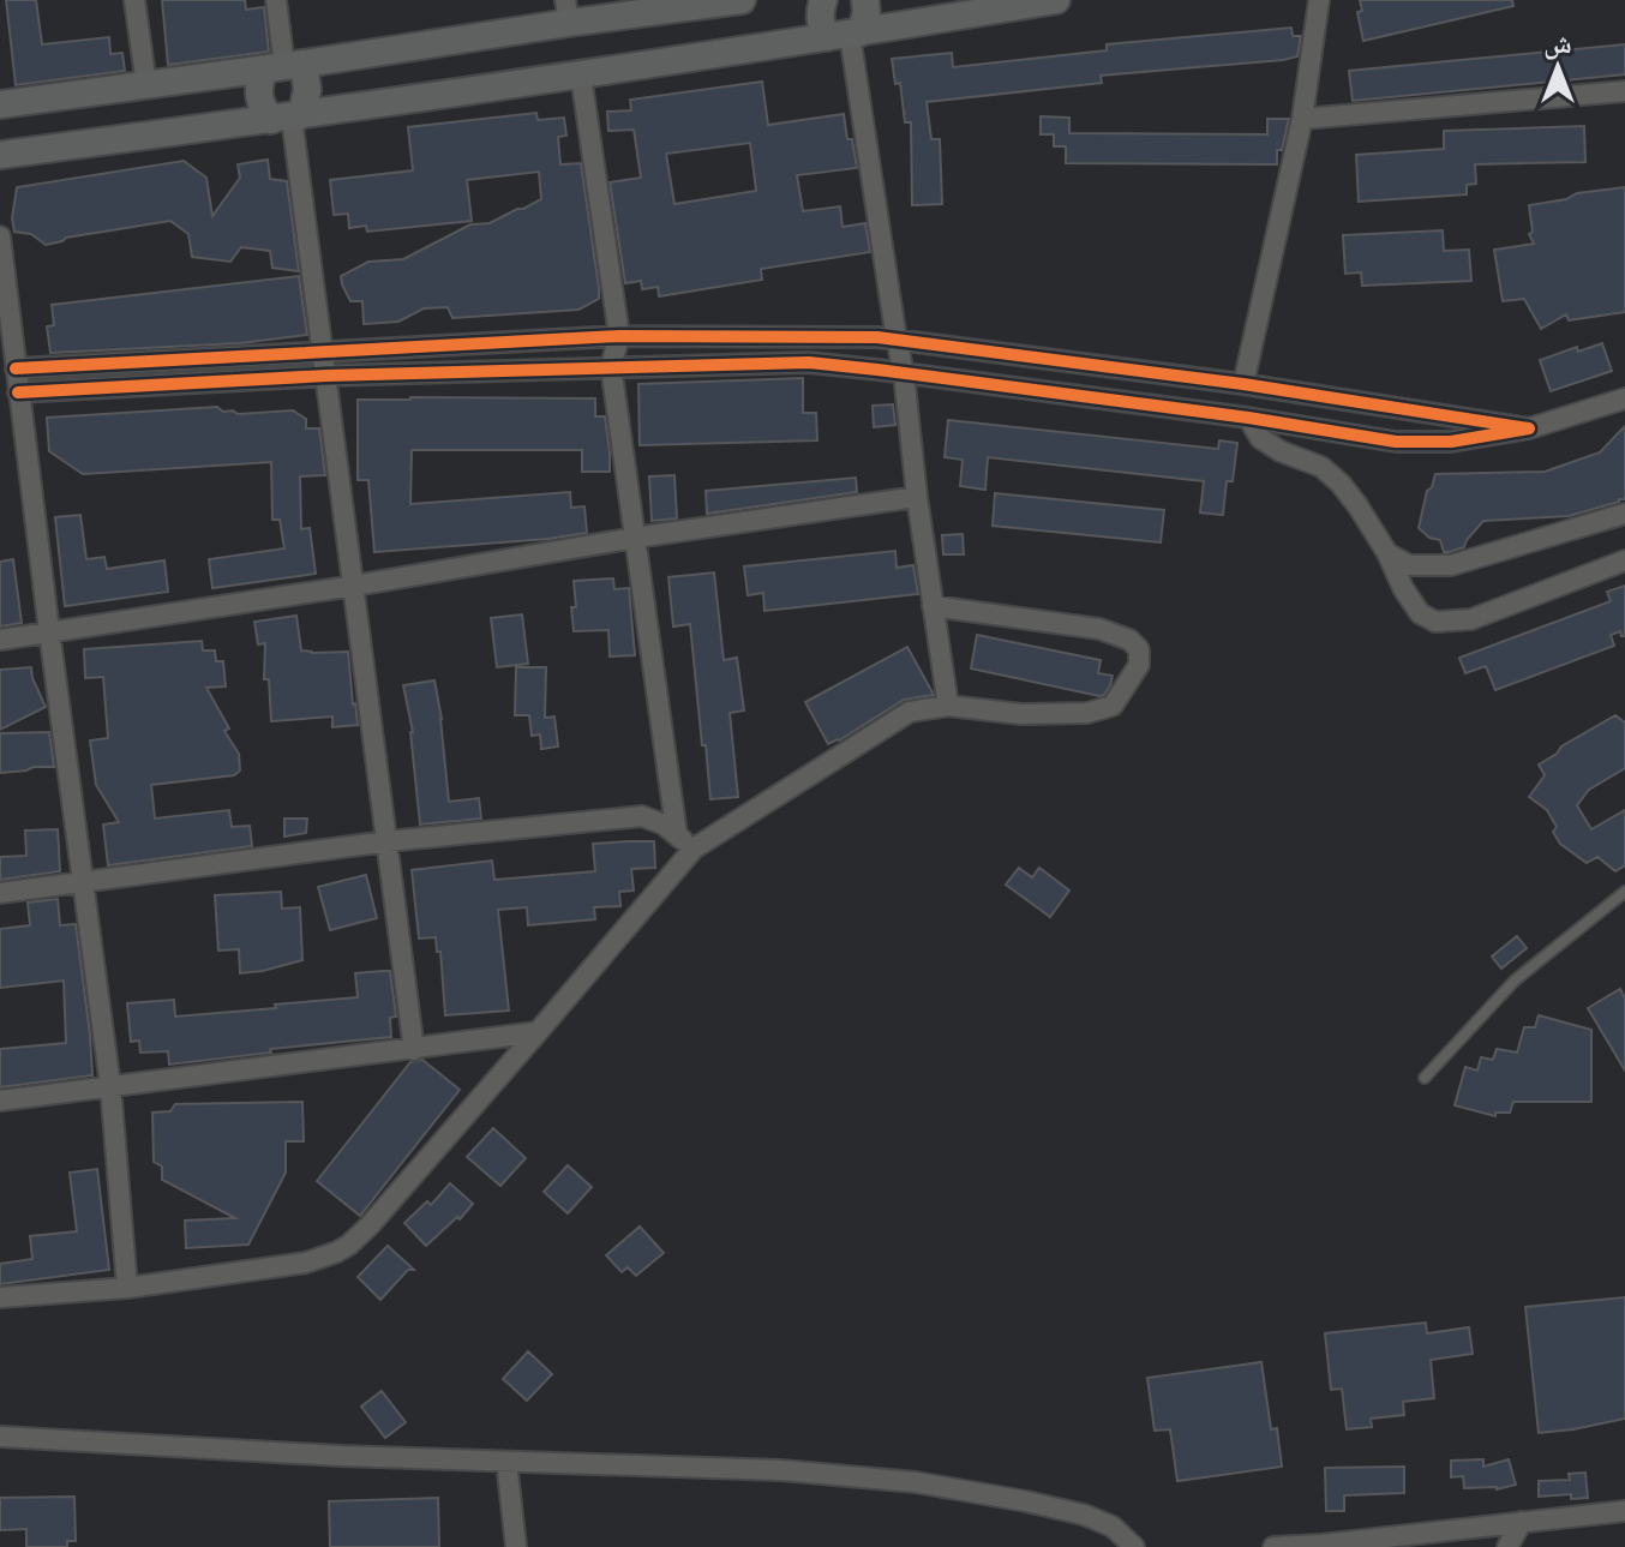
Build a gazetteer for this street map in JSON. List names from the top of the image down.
{
  "north": "top"
}
